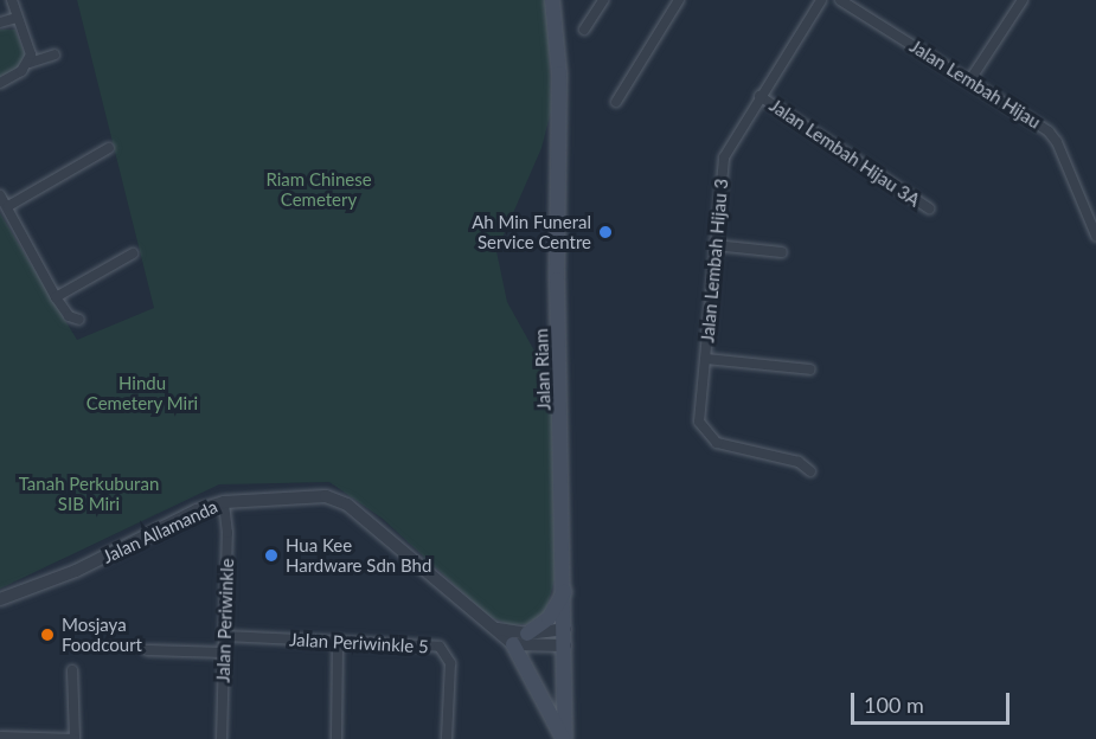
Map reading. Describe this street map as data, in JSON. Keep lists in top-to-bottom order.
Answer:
{
  "streets": {
    "main road": ["Jalan Riam"],
    "street": [
      "Jalan Lembah Hijau",
      "Jalan Lembah Hijau 3A",
      "Jalan Lembah Hijau 3",
      "Jalan Allamanda",
      "Jalan Periwinkle",
      "Jalan Periwinkle 5"
    ]
  },
  "crossings": [
    ["Jalan Lembah Hijau 3A", "Jalan Lembah Hijau 3"],
    ["Jalan Allamanda", "Jalan Periwinkle"],
    ["Jalan Periwinkle", "Jalan Periwinkle 5"]
  ],
  "parks": ["Riam Chinese Cemetery", "Hindu Cemetery Miri", "Tanah Perkuburan SIB Miri"],
  "places": ["Ah Min Funeral Service Centre", "Hua Kee Hardware Sdn Bhd", "Mosjaya Foodcourt"],
  "scale_bar": "100 m"
}
